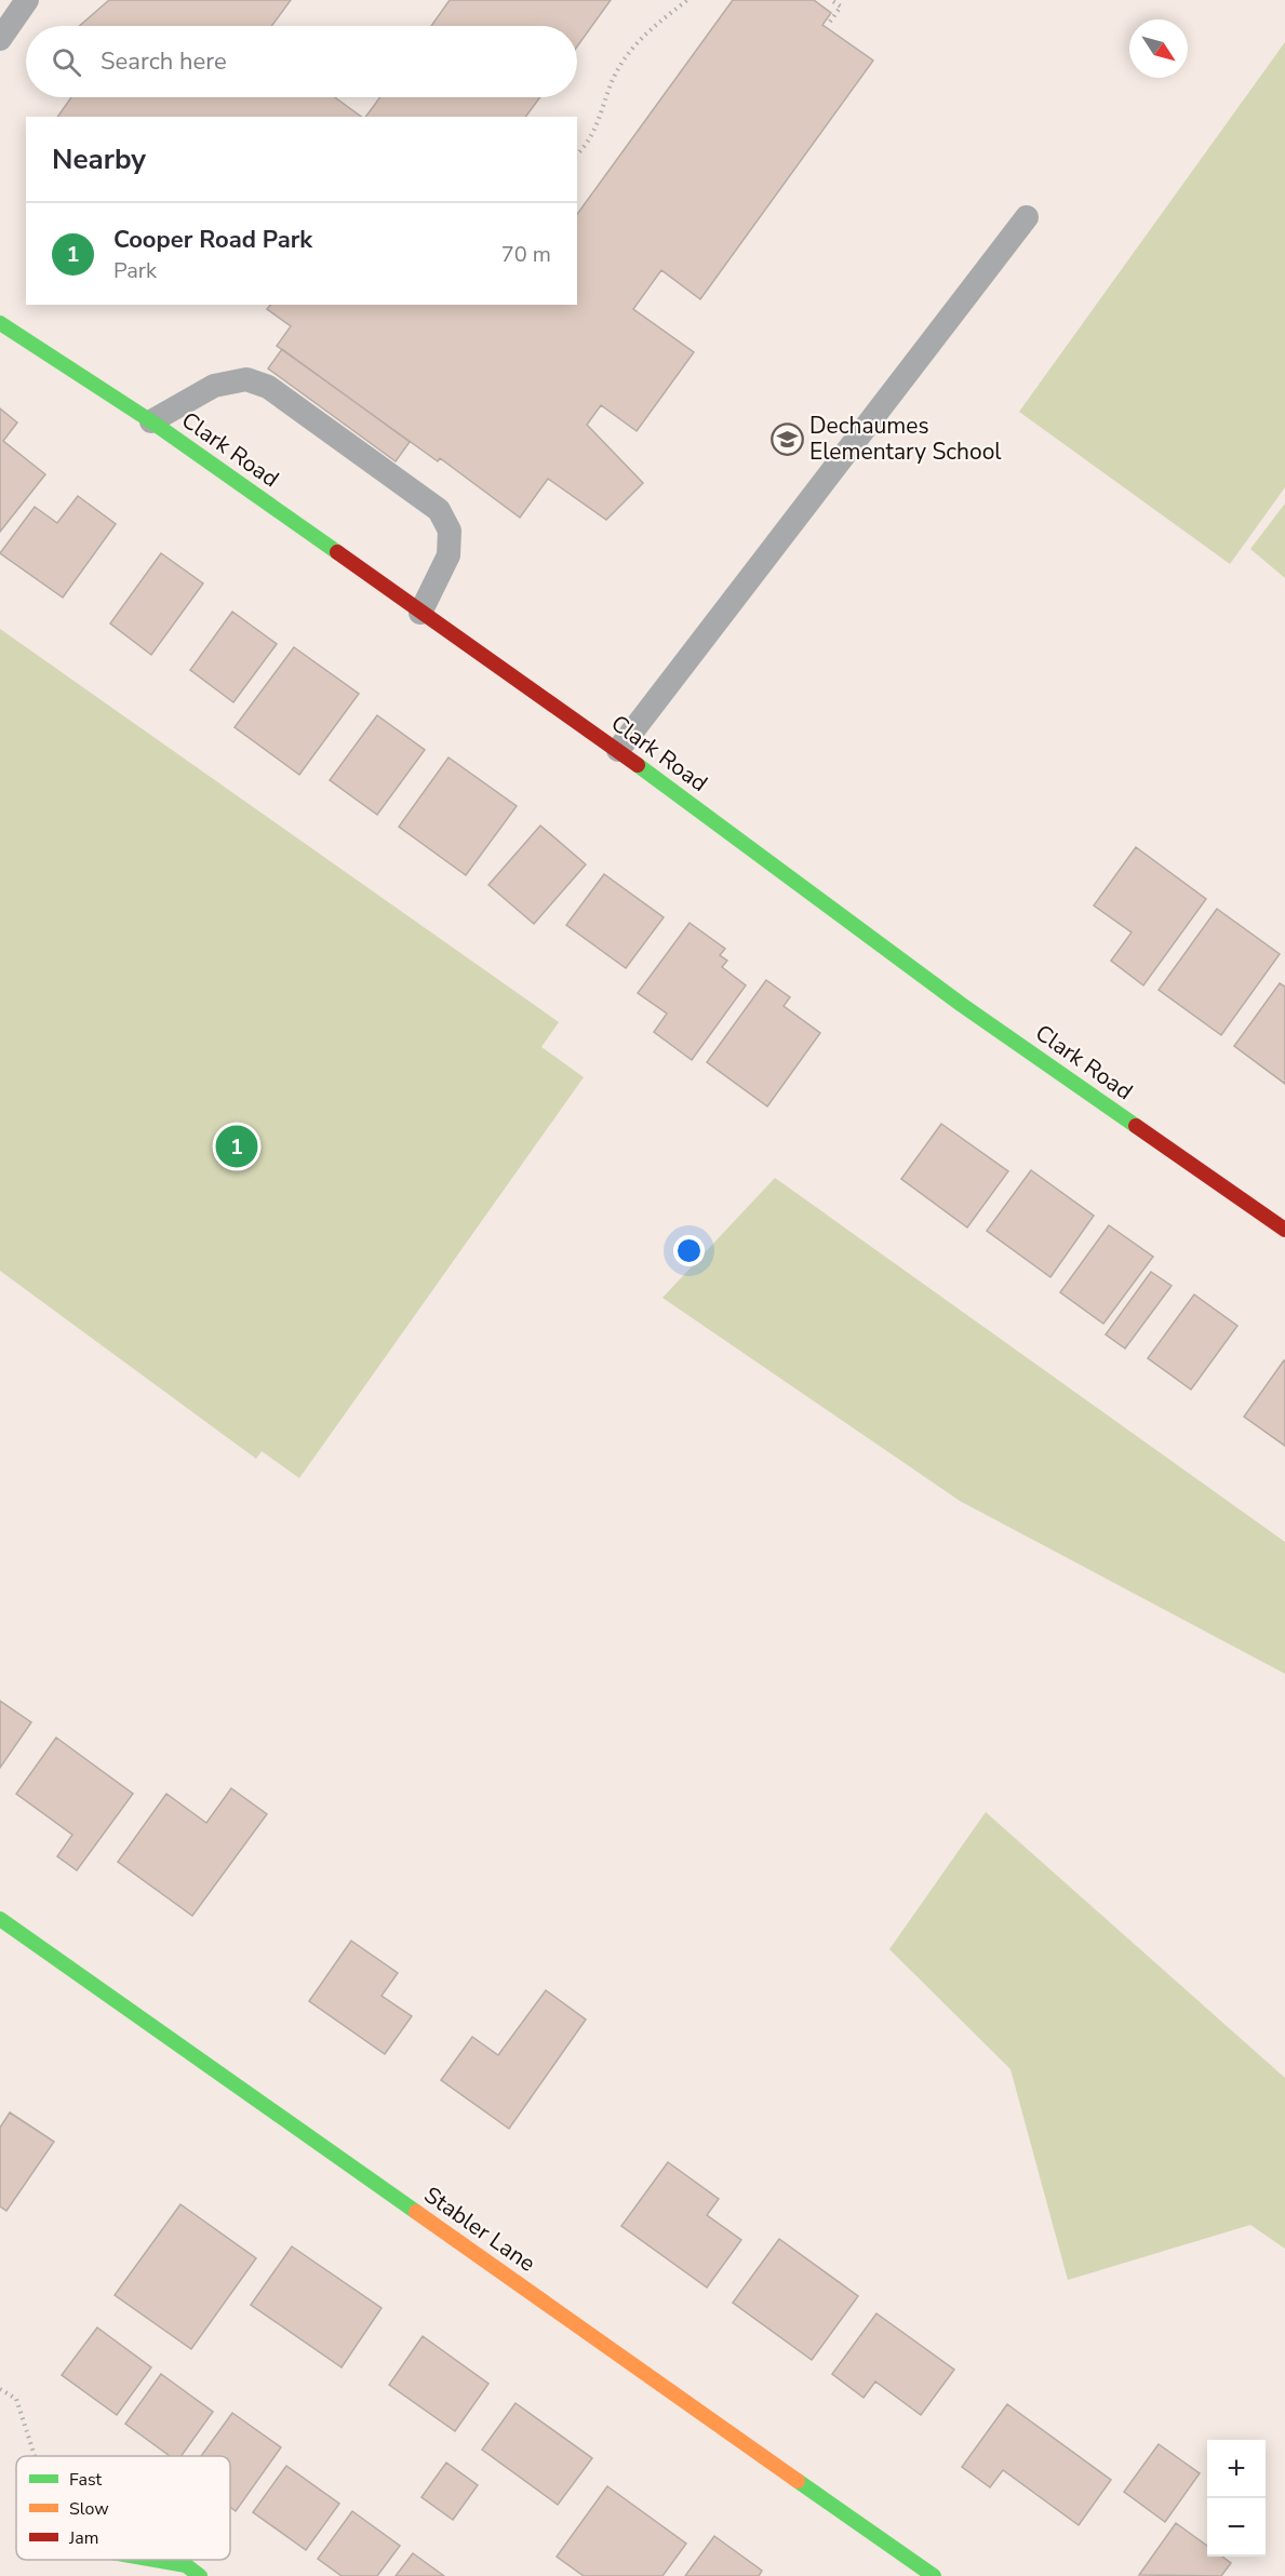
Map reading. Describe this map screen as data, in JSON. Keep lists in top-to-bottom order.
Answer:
{
  "streets": {
    "street": ["Clark Road", "Stabler Lane"]
  },
  "places": {
    "school or university": ["Dechaumes Elementary School"]
  },
  "legend": ["Fast", "Slow", "Jam"],
  "north": "bottom right",
  "page": {
    "search": "Search here",
    "heading": "Nearby",
    "list": [
      {
        "mark": "1",
        "name": "Cooper Road Park",
        "note": "Park",
        "value": "70 m"
      }
    ],
    "pins": "1",
    "map_buttons": ["+", "−"]
  }
}
